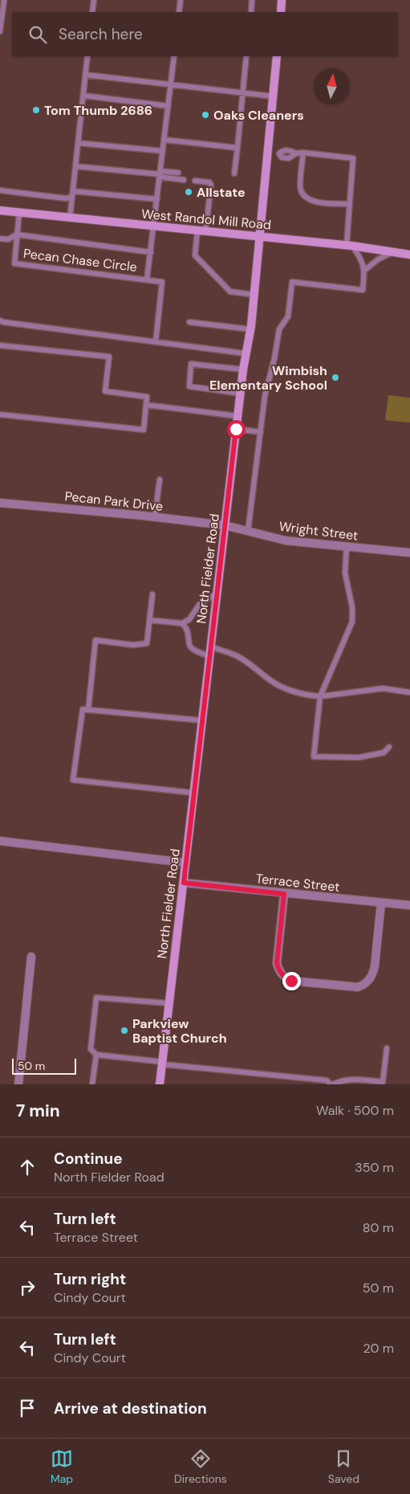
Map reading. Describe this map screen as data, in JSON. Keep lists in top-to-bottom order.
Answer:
{
  "streets": {
    "main road": ["West Randol Mill Road", "North Fielder Road"],
    "street": ["Pecan Park Drive", "Wright Street", "Terrace Street"],
    "lane": ["Pecan Chase Circle"]
  },
  "crossings": [
    ["West Randol Mill Road", "Pecan Chase Circle"],
    ["West Randol Mill Road", "North Fielder Road"],
    ["Pecan Park Drive", "Wright Street"],
    ["Pecan Park Drive", "North Fielder Road"],
    ["Wright Street", "North Fielder Road"],
    ["North Fielder Road", "Terrace Street"]
  ],
  "places": [
    "Tom Thumb 2686",
    "Oaks Cleaners",
    "Allstate",
    "Wimbish Elementary School",
    "Parkview Baptist Church"
  ],
  "scale_bar": "50 m",
  "north": "top",
  "page": {
    "search": "Search here",
    "scale": "50 m",
    "heading": ["7 min", "Walk · 500 m"],
    "list": [
      ["Continue", "North Fielder Road", "350 m"],
      ["Turn left", "Terrace Street", "80 m"],
      ["Turn right", "Cindy Court", "50 m"],
      ["Turn left", "Cindy Court", "20 m"],
      "Arrive at destination"
    ],
    "nav": ["Map", "Directions", "Saved"]
  }
}
